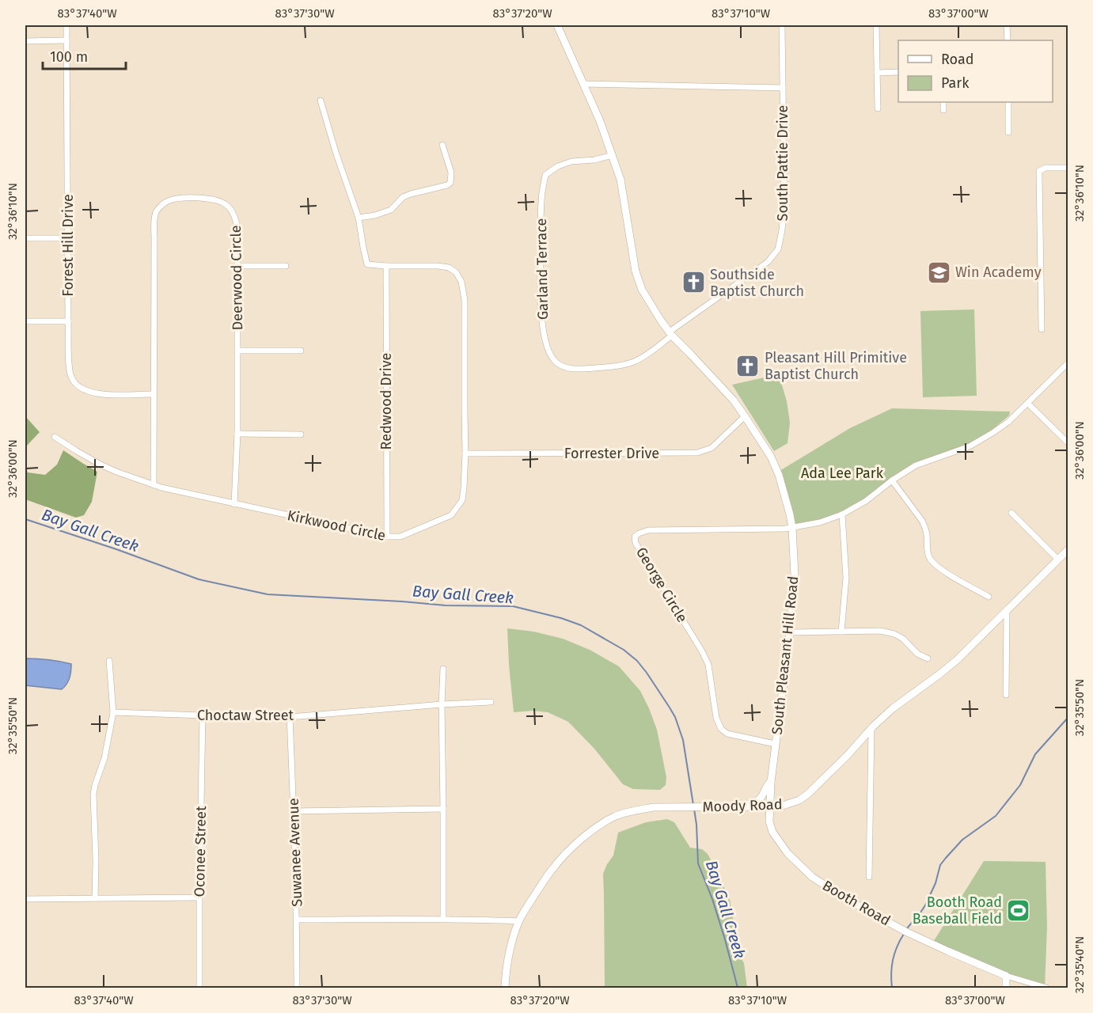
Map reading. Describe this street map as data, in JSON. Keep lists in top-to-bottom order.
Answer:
{
  "streets": {
    "street": [
      "South Pattie Drive",
      "Forest Hill Drive",
      "Garland Terrace",
      "Deerwood Circle",
      "Redwood Drive",
      "Forrester Drive",
      "Kirkwood Circle",
      "George Circle",
      "South Pleasant Hill Road",
      "Choctaw Street",
      "Moody Road",
      "Oconee Street",
      "Suwanee Avenue",
      "Booth Road"
    ]
  },
  "crossings": [
    ["South Pattie Drive", "Garland Terrace"],
    ["South Pattie Drive", "South Pleasant Hill Road"],
    ["Forest Hill Drive", "Deerwood Circle"],
    ["Garland Terrace", "South Pleasant Hill Road"],
    ["Deerwood Circle", "Kirkwood Circle"],
    ["Redwood Drive", "Kirkwood Circle"],
    ["Forrester Drive", "Kirkwood Circle"],
    ["Forrester Drive", "South Pleasant Hill Road"],
    ["George Circle", "South Pleasant Hill Road"],
    ["South Pleasant Hill Road", "Moody Road"],
    ["South Pleasant Hill Road", "Booth Road"],
    ["Choctaw Street", "Oconee Street"],
    ["Choctaw Street", "Suwanee Avenue"],
    ["Moody Road", "Booth Road"]
  ],
  "water": ["Bay Gall Creek"],
  "parks": ["Ada Lee Park"],
  "places": {
    "school or university": ["Win Academy"],
    "church": ["Southside Baptist Church", "Pleasant Hill Primitive Baptist Church"],
    "sports": ["Booth Road Baseball Field"]
  },
  "legend": ["Road", "Park"],
  "scale_bar": "100 m",
  "coordinates": [
    "83°37'40\"W",
    "83°37'30\"W",
    "83°37'20\"W",
    "83°37'10\"W",
    "83°37'00\"W",
    "32°36'10\"N",
    "32°36'00\"N",
    "32°35'50\"N",
    "32°35'40\"N"
  ]
}
